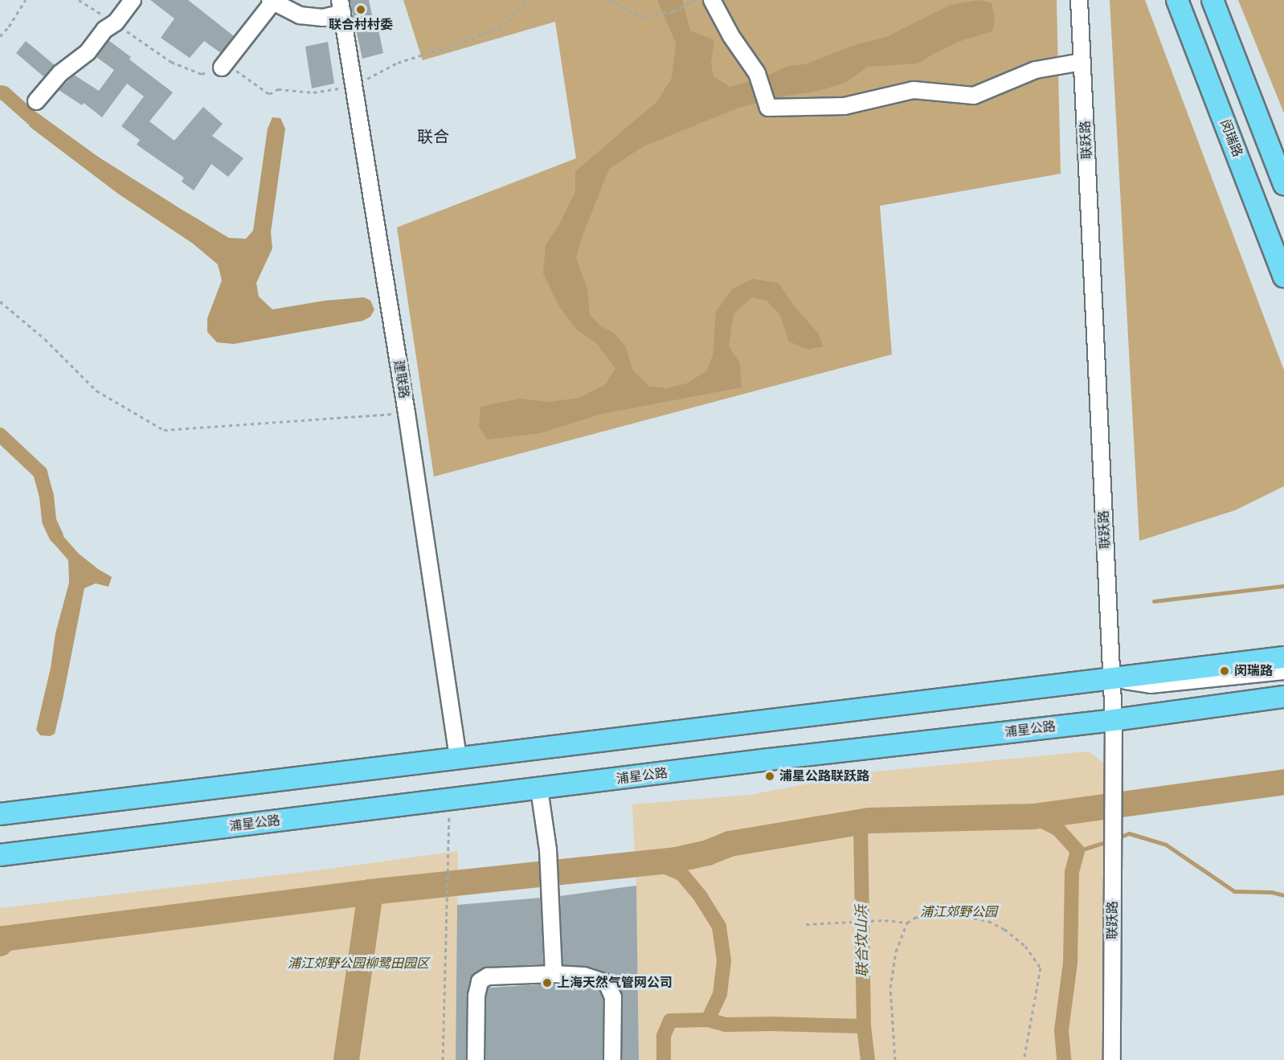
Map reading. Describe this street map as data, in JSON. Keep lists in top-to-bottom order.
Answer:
{
  "streets": {
    "main road": ["闵瑞路", "浦星公路"],
    "street": ["联跃路", "建联路"]
  },
  "crossings": [
    ["联跃路", "浦星公路"]
  ],
  "districts": ["联合"],
  "water": ["联合坟山浜"],
  "parks": ["浦江郊野公园", "浦江郊野公园柳鹭田园区"],
  "places": [
    "联合村村委",
    "闵瑞路",
    "浦星公路联跃路",
    "上海天然气管网公司"
  ]
}
